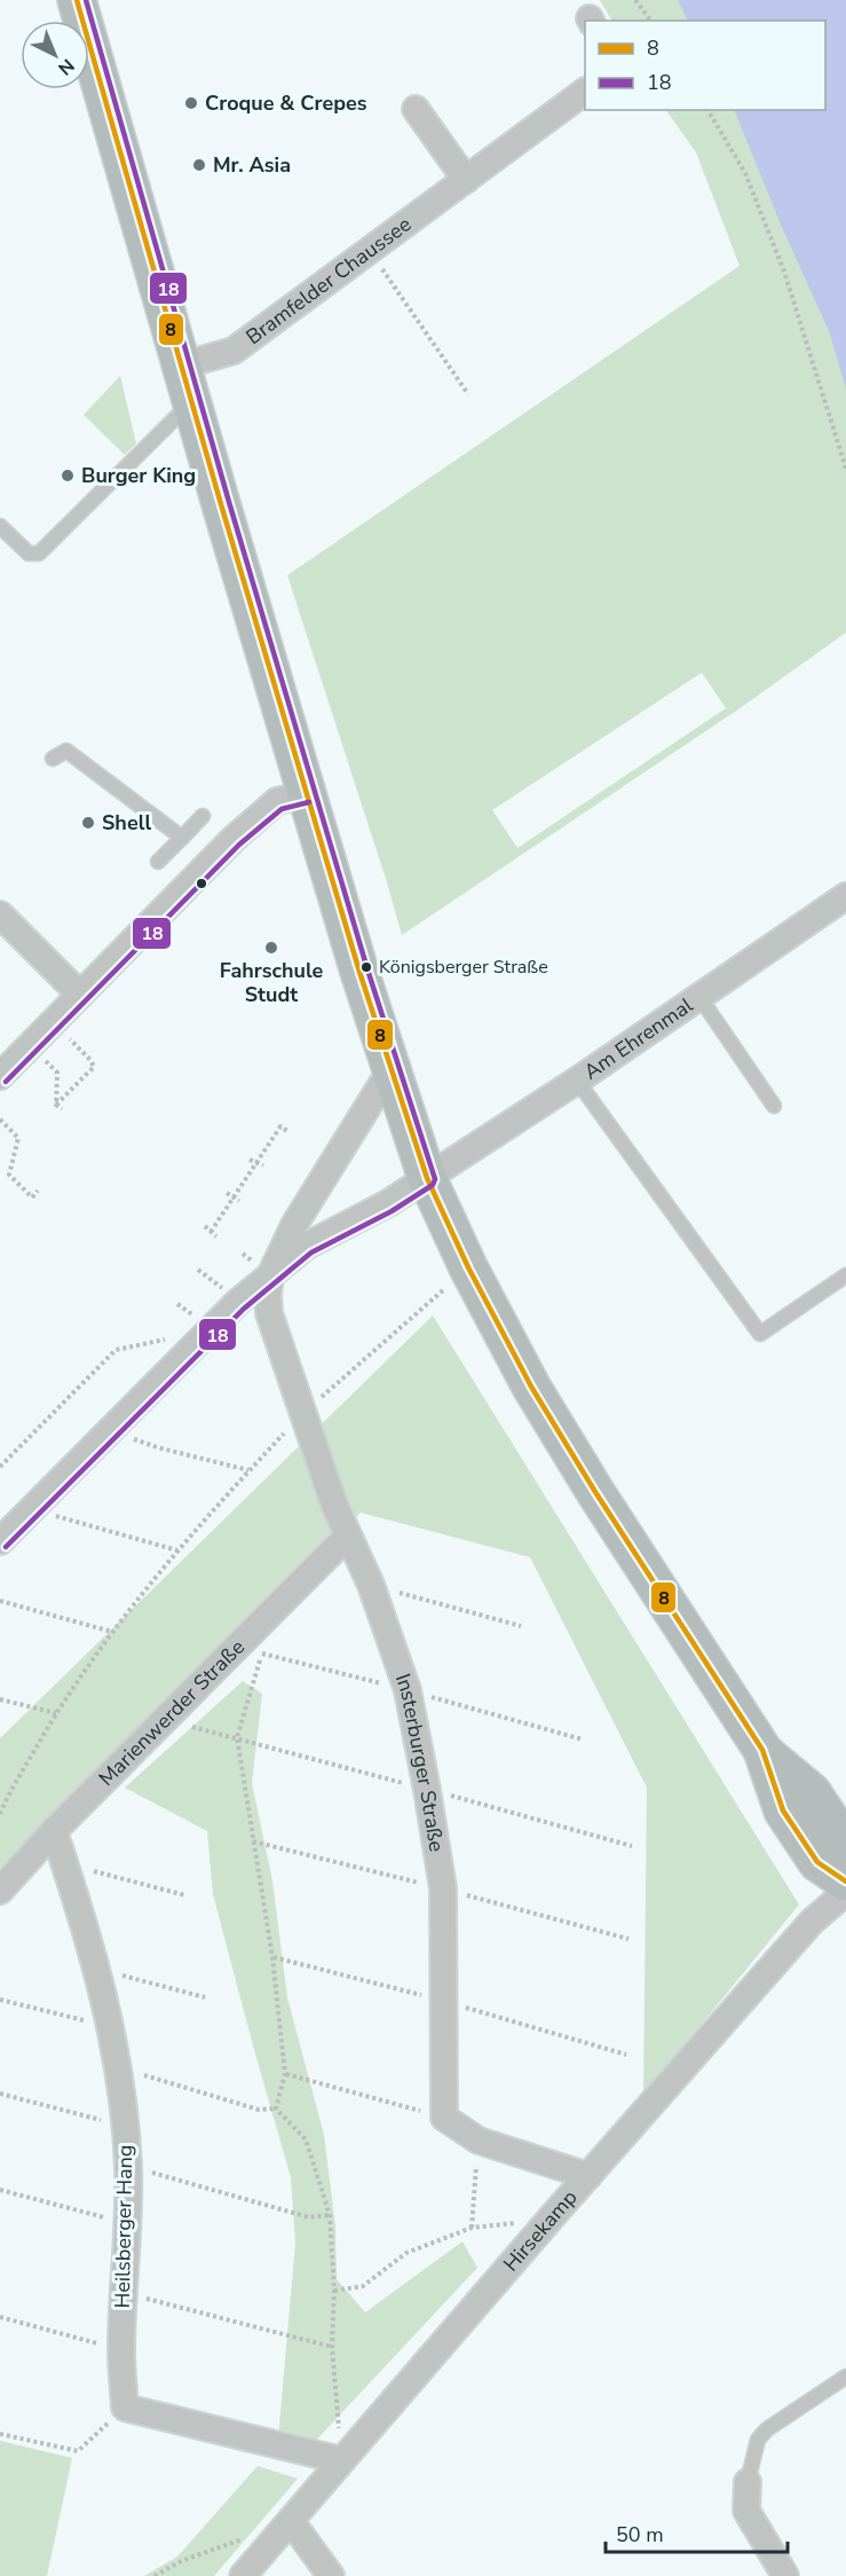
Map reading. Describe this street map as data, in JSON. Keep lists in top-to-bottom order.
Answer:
{
  "streets": {
    "street": [
      "Bramfelder Chaussee",
      "Am Ehrenmal",
      "Marienwerder Straße",
      "Insterburger Straße",
      "Heilsberger Hang",
      "Hirsekamp"
    ]
  },
  "crossings": [
    ["Marienwerder Straße", "Insterburger Straße"],
    ["Marienwerder Straße", "Heilsberger Hang"]
  ],
  "places": [
    "Croque & Crepes",
    "Mr. Asia",
    "Burger King",
    "Shell",
    "Fahrschule Studt",
    "Königsberger Straße"
  ],
  "lines": ["transit line 8", "transit line 18"],
  "legend": ["8", "18"],
  "scale_bar": "50 m",
  "north": "bottom right"
}
